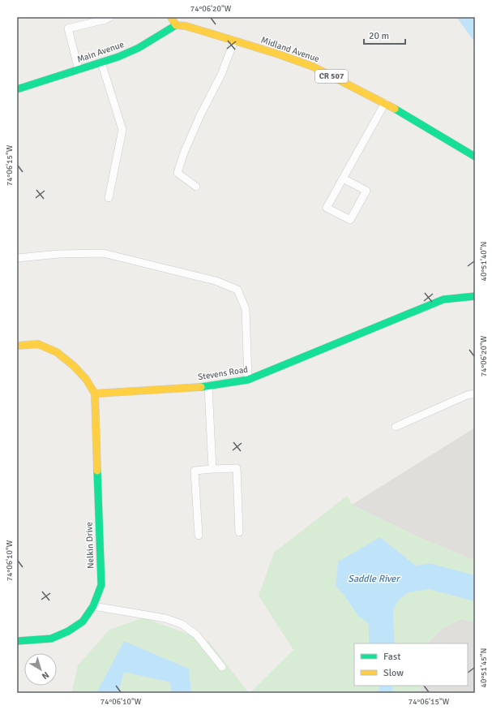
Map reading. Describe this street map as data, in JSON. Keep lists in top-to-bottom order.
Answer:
{
  "streets": {
    "street": [
      "Midland Avenue",
      "Main Avenue",
      "CR 507",
      "Stevens Road",
      "Nelkin Drive"
    ]
  },
  "crossings": [
    ["Midland Avenue", "Main Avenue"],
    ["Stevens Road", "Nelkin Drive"]
  ],
  "water": ["Saddle River"],
  "legend": ["Fast", "Slow"],
  "scale_bar": "20 m",
  "north": "bottom right",
  "coordinates": [
    "74°06'20\"W",
    "74°06'15\"W",
    "40°51'40\"N",
    "74°06'10\"W",
    "40°51'45\"N"
  ]
}
